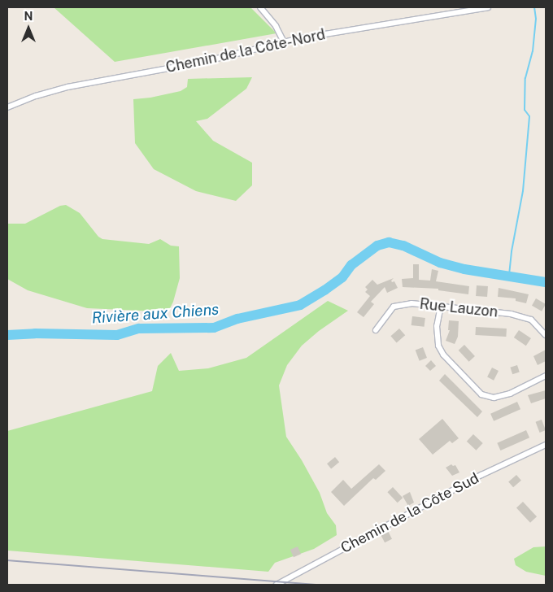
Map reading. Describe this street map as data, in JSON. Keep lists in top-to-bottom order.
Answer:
{
  "streets": {
    "street": ["Chemin de la Côte-Nord", "Rue Lauzon", "Chemin de la Côte Sud"]
  },
  "water": ["Rivière aux Chiens"],
  "north": "top"
}
